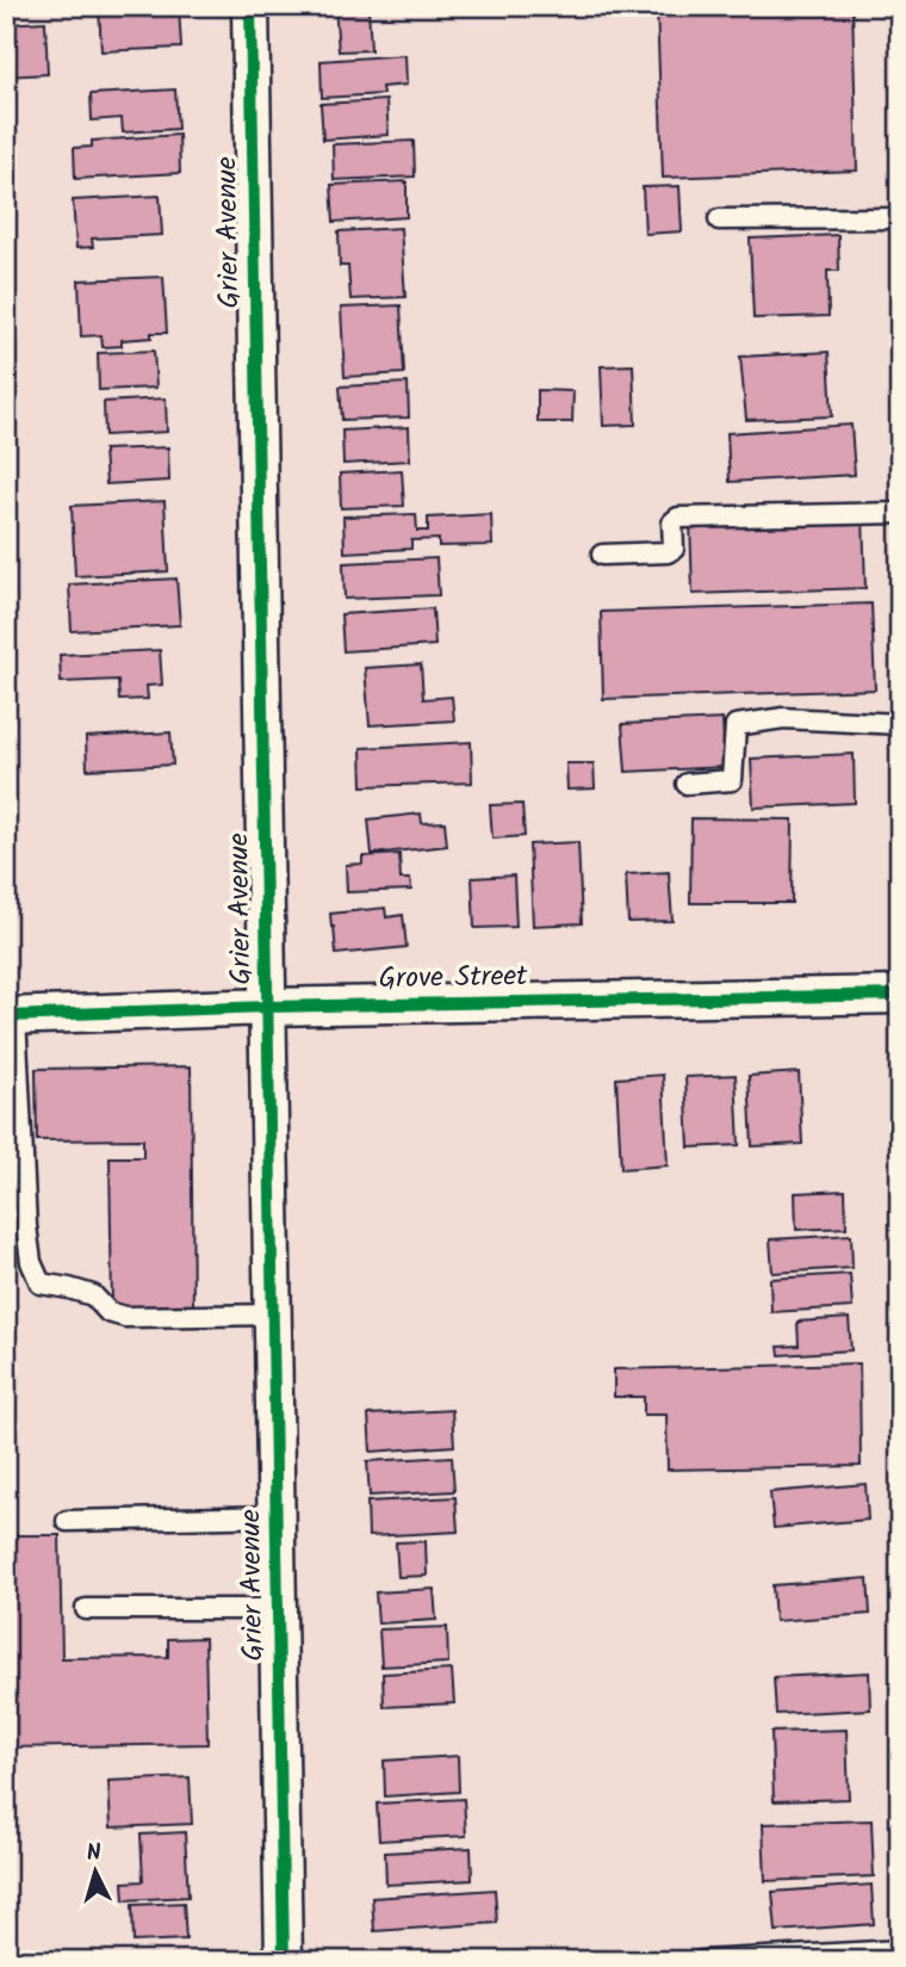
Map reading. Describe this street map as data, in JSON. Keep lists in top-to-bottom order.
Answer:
{
  "streets": {
    "street": ["Grier Avenue", "Grove Street"]
  },
  "crossings": [
    ["Grier Avenue", "Grove Street"]
  ],
  "north": "top"
}
